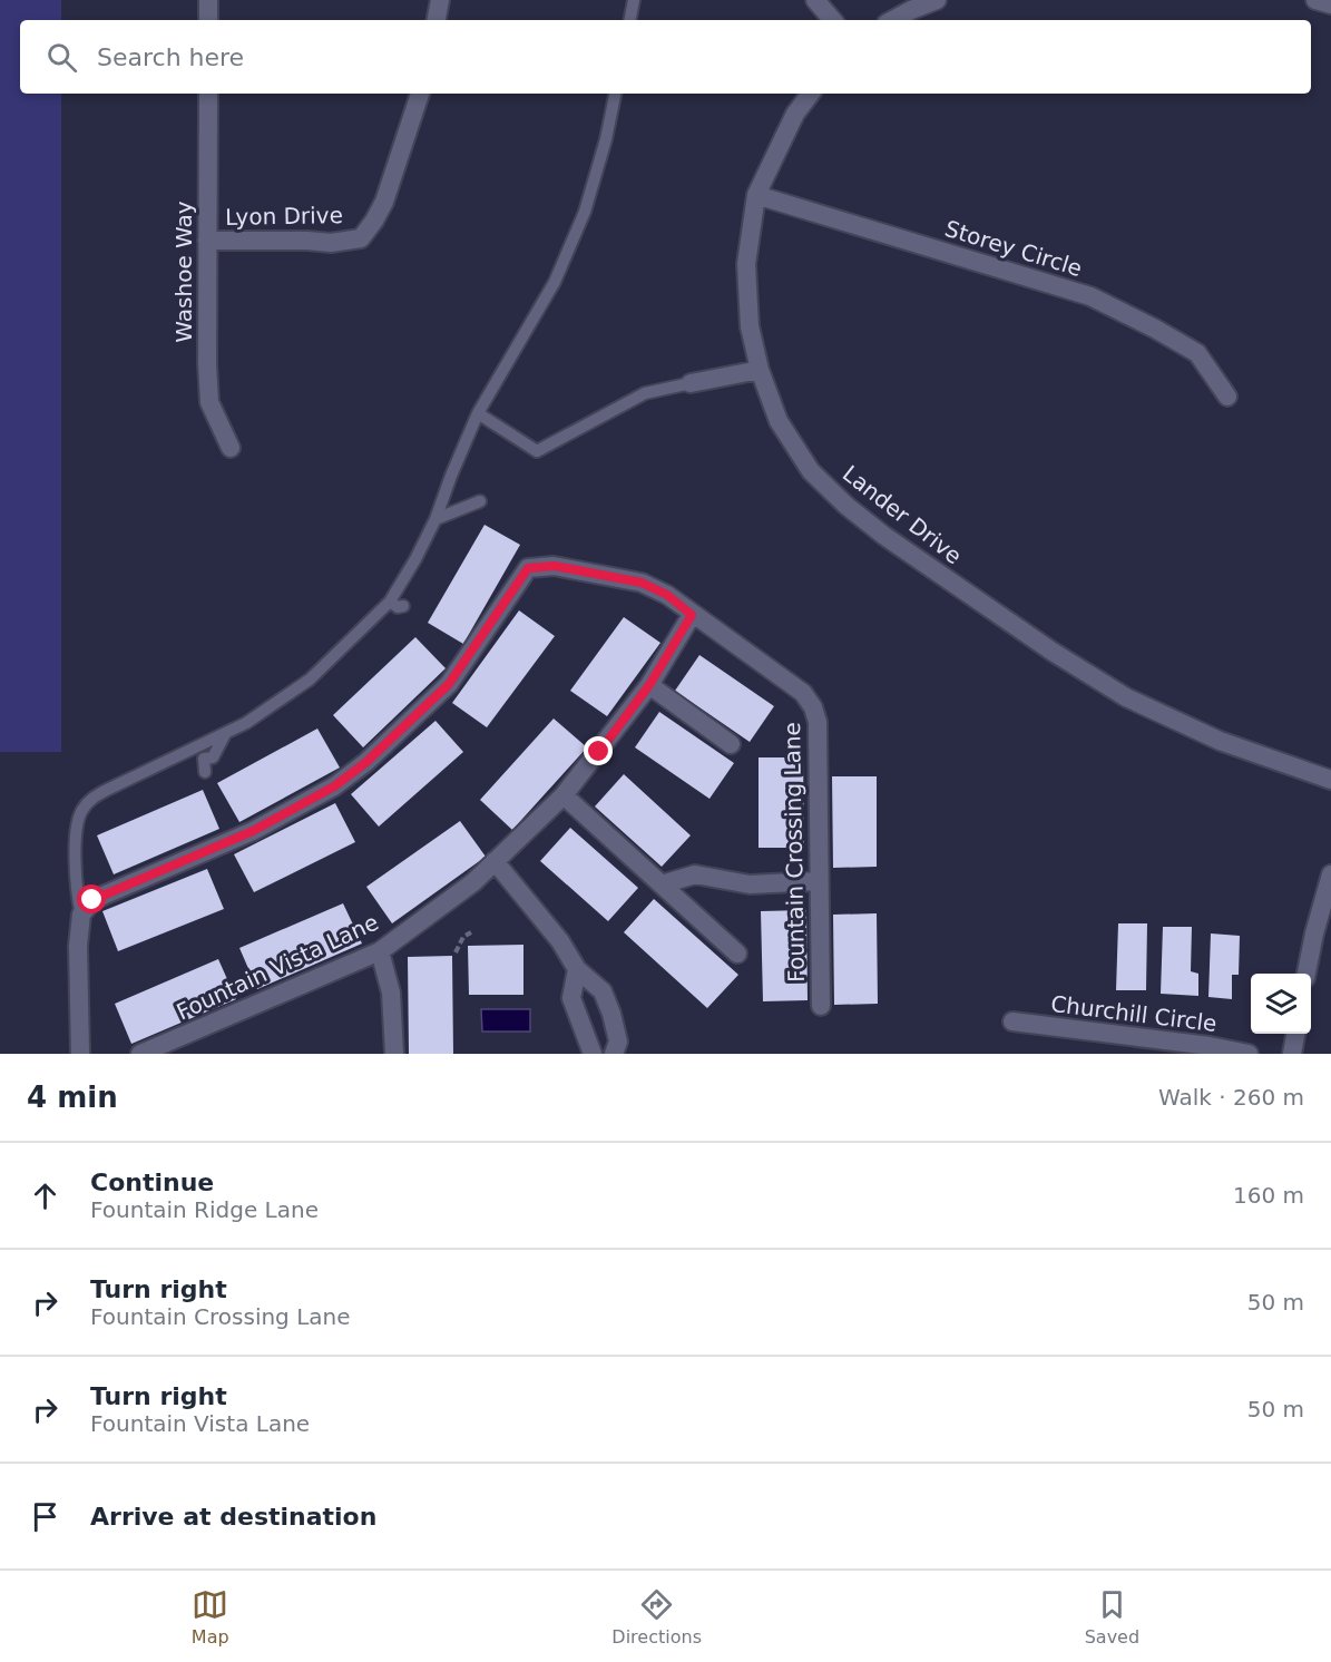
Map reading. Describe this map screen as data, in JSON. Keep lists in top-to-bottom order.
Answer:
{
  "streets": {
    "street": [
      "Lyon Drive",
      "Storey Circle",
      "Washoe Way",
      "Lander Drive",
      "Fountain Crossing Lane",
      "Fountain Vista Lane",
      "Churchill Circle"
    ]
  },
  "crossings": [
    ["Lyon Drive", "Washoe Way"],
    ["Storey Circle", "Lander Drive"],
    ["Fountain Crossing Lane", "Fountain Vista Lane"]
  ],
  "page": {
    "search": "Search here",
    "heading": ["4 min", "Walk · 260 m"],
    "list": [
      ["Continue", "Fountain Ridge Lane", "160 m"],
      ["Turn right", "Fountain Crossing Lane", "50 m"],
      ["Turn right", "Fountain Vista Lane", "50 m"],
      "Arrive at destination"
    ],
    "nav": ["Map", "Directions", "Saved"]
  }
}
